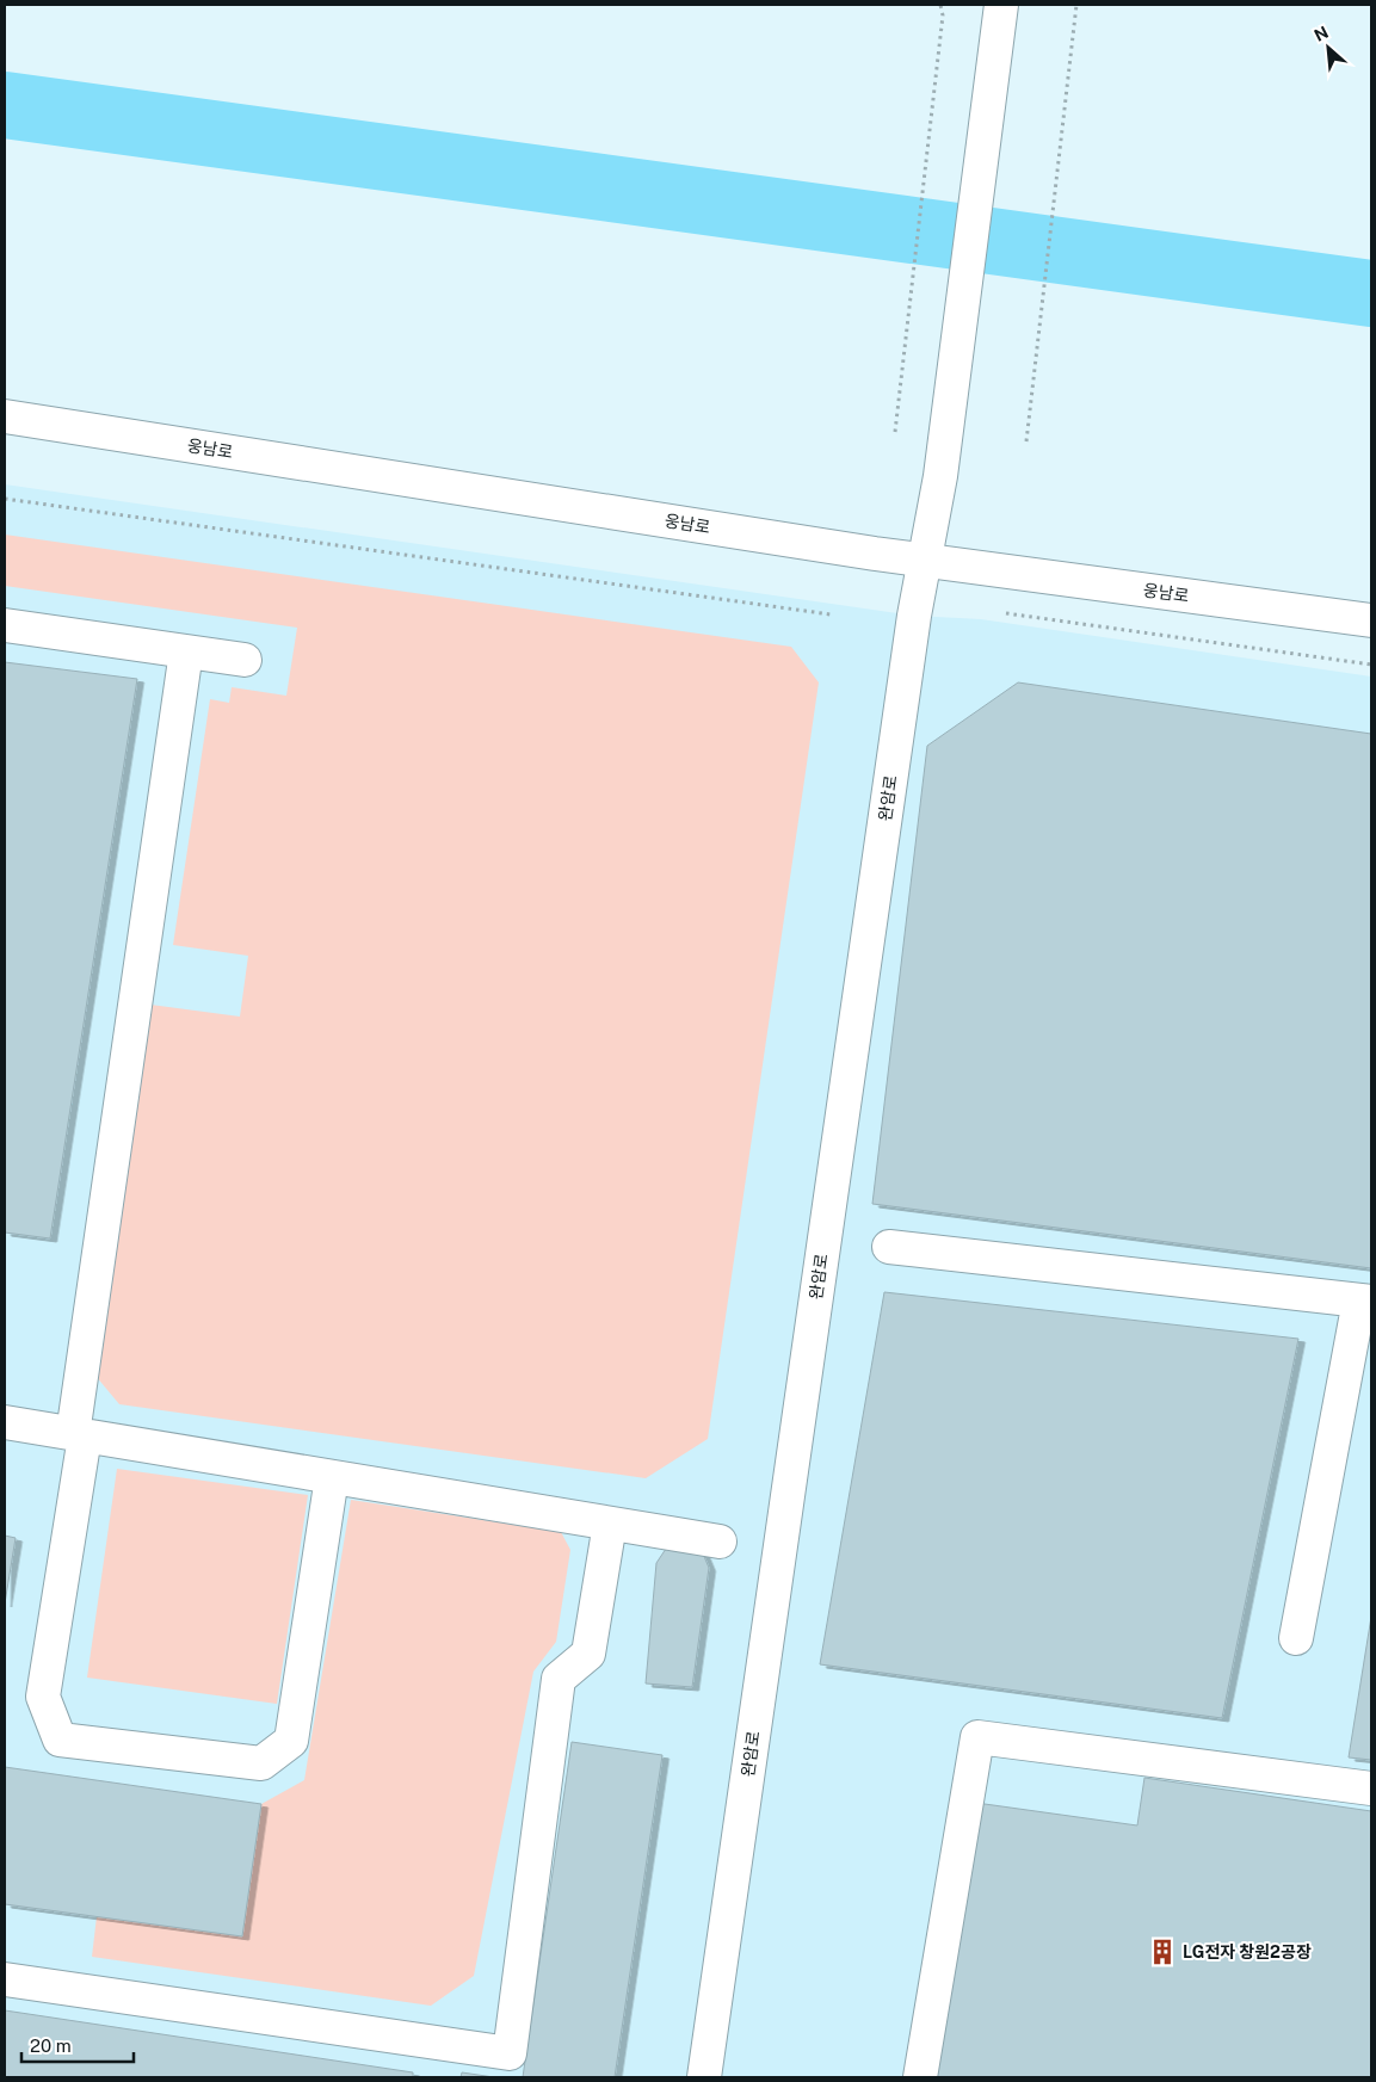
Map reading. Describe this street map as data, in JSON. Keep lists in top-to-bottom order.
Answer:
{
  "streets": {
    "main road": ["웅남로", "완암로"]
  },
  "crossings": [
    ["웅남로", "완암로"]
  ],
  "places": {
    "building": ["LG전자 창원2공장"]
  },
  "scale_bar": "20 m",
  "north": "top left"
}
